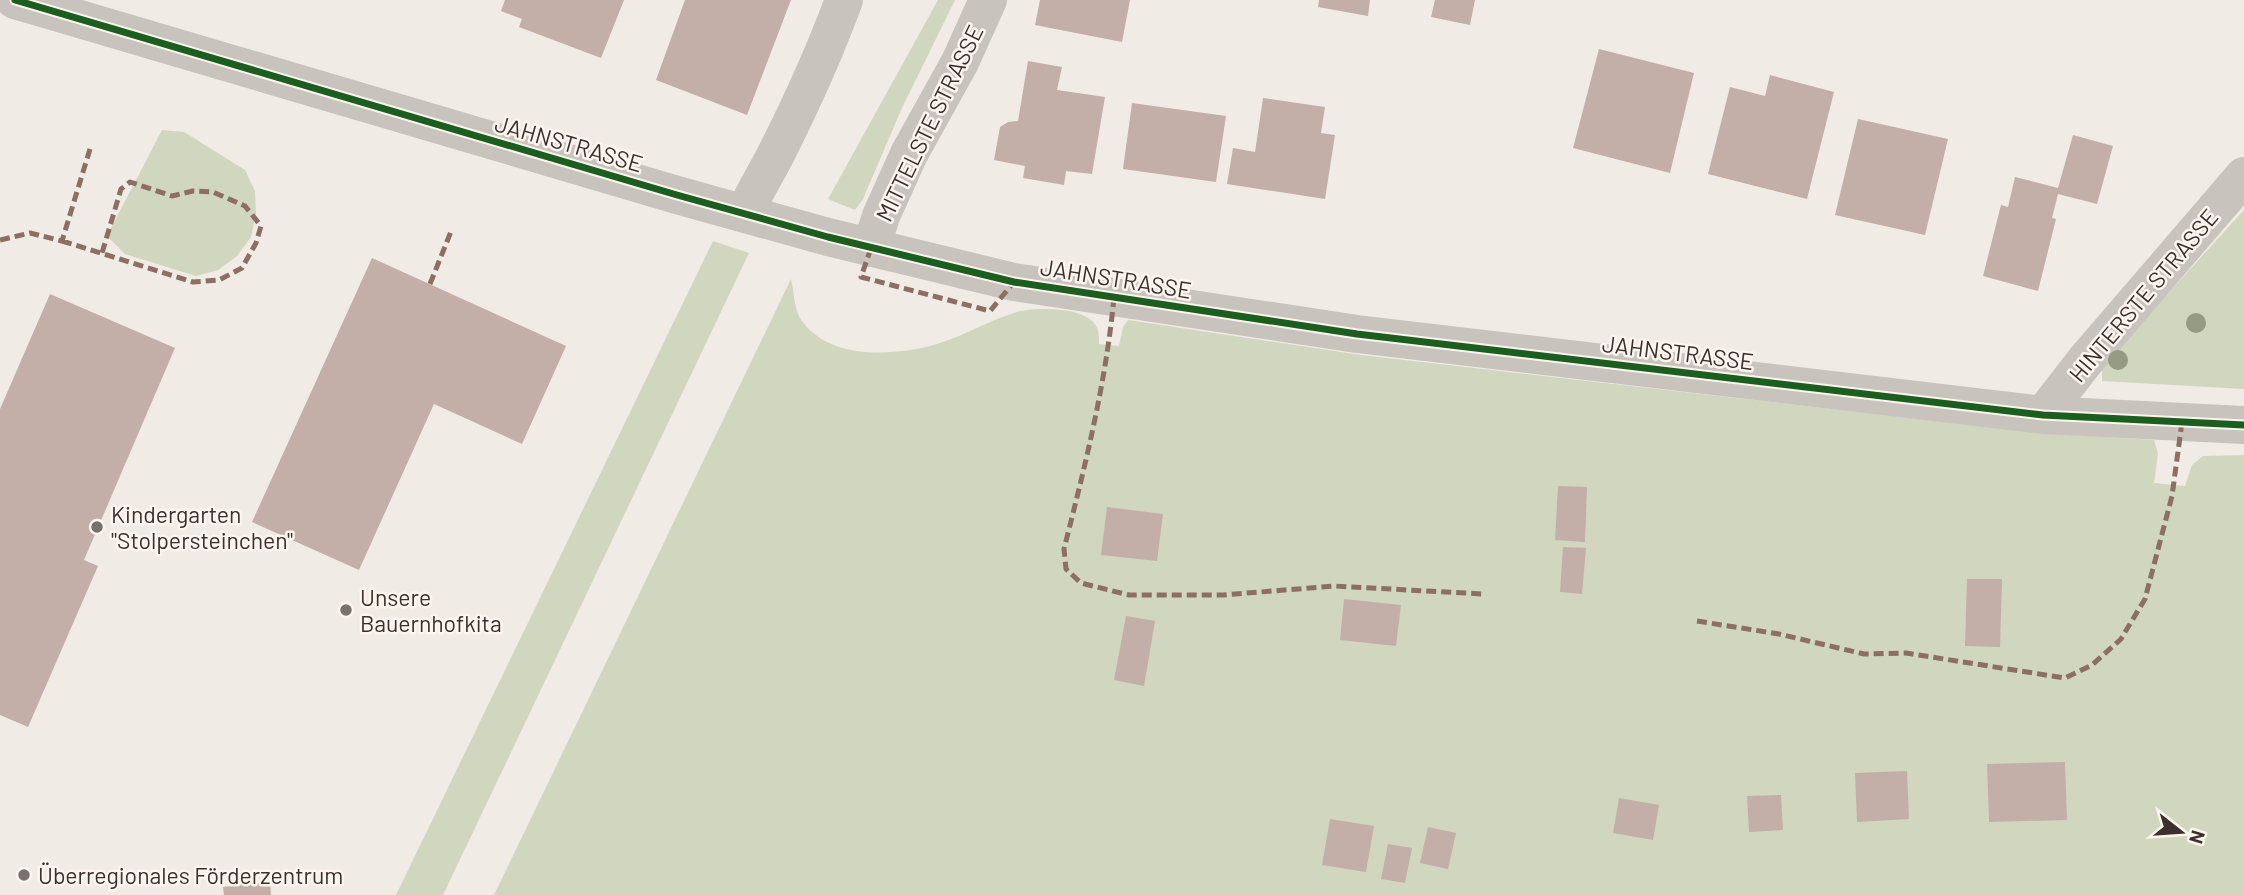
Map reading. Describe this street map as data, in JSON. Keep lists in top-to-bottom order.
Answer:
{
  "streets": {
    "street": ["MITTELSTE STRASSE", "JAHNSTRASSE", "HINTERSTE STRASSE"]
  },
  "crossings": [
    ["MITTELSTE STRASSE", "JAHNSTRASSE"],
    ["JAHNSTRASSE", "HINTERSTE STRASSE"]
  ],
  "places": ["Kindergarten \"Stolpersteinchen\"", "Unsere Bauernhofkita", "Überregionales Förderzentrum"],
  "north": "right"
}
